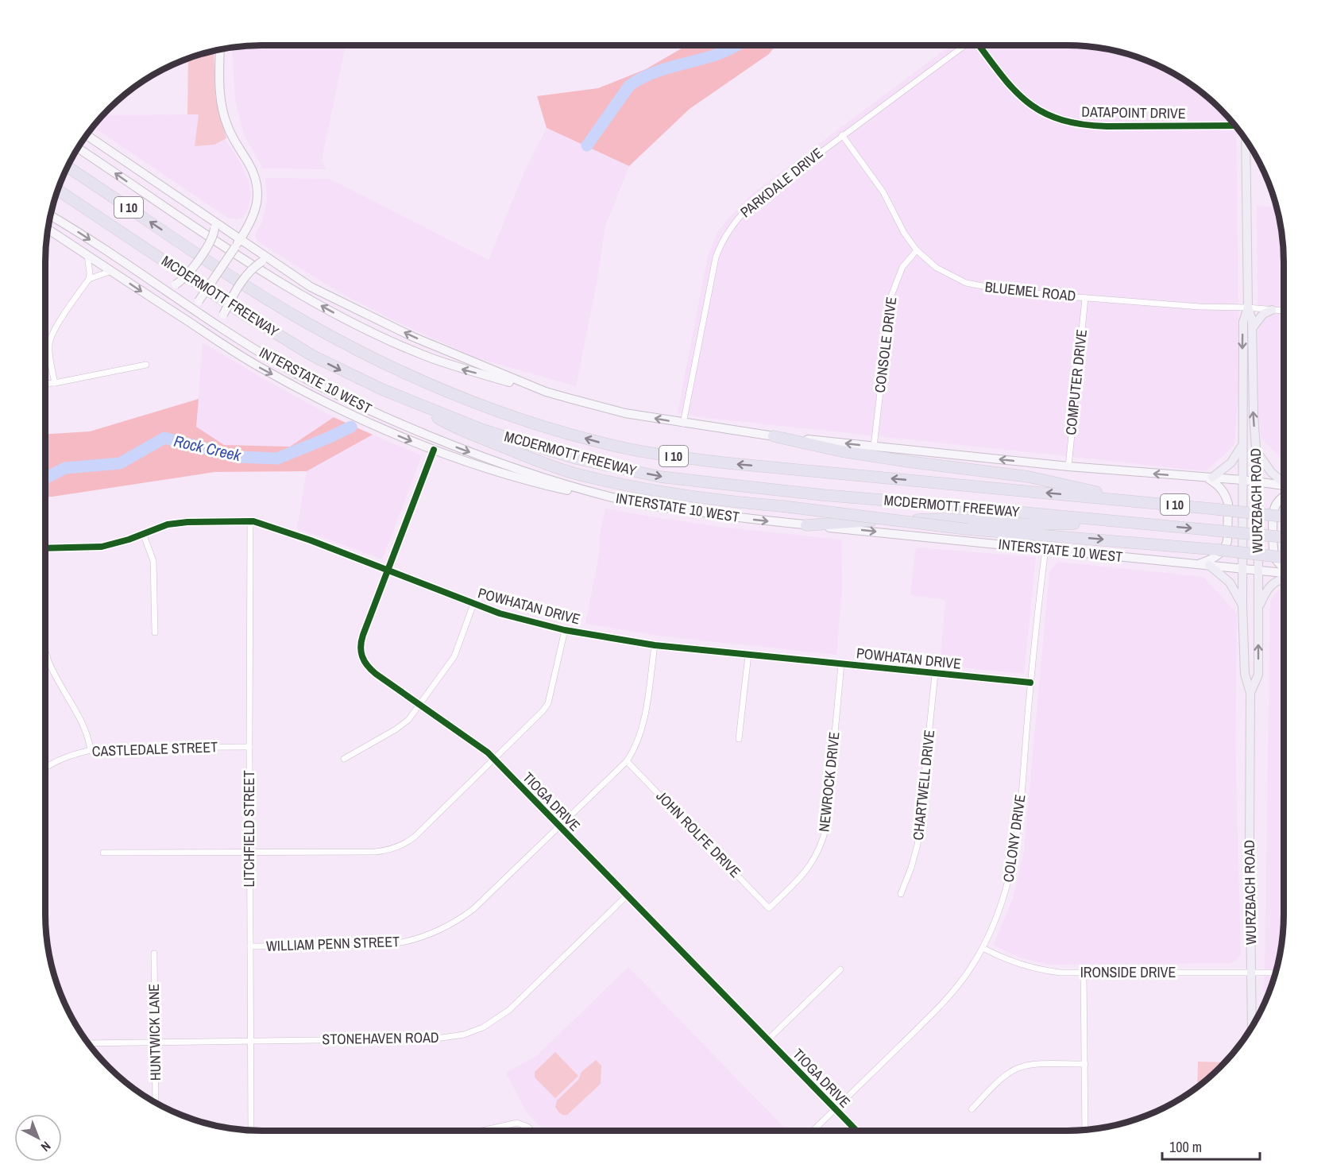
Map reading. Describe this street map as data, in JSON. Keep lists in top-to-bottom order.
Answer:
{
  "streets": {
    "highway": ["I 10", "MCDERMOTT FREEWAY"],
    "main road": ["INTERSTATE 10 WEST", "WURZBACH ROAD"],
    "street": [
      "DATAPOINT DRIVE",
      "PARKDALE DRIVE",
      "BLUEMEL ROAD",
      "CONSOLE DRIVE",
      "COMPUTER DRIVE",
      "POWHATAN DRIVE",
      "CASTLEDALE STREET",
      "NEWROCK DRIVE",
      "CHARTWELL DRIVE",
      "TIOGA DRIVE",
      "LITCHFIELD STREET",
      "JOHN ROLFE DRIVE",
      "COLONY DRIVE",
      "WILLIAM PENN STREET",
      "IRONSIDE DRIVE",
      "HUNTWICK LANE",
      "STONEHAVEN ROAD"
    ]
  },
  "crossings": [
    ["PARKDALE DRIVE", "BLUEMEL ROAD"],
    ["BLUEMEL ROAD", "CONSOLE DRIVE"],
    ["BLUEMEL ROAD", "COMPUTER DRIVE"],
    ["BLUEMEL ROAD", "WURZBACH ROAD"],
    ["INTERSTATE 10 WEST", "WURZBACH ROAD"],
    ["INTERSTATE 10 WEST", "COLONY DRIVE"],
    ["WURZBACH ROAD", "IRONSIDE DRIVE"],
    ["POWHATAN DRIVE", "NEWROCK DRIVE"],
    ["POWHATAN DRIVE", "CHARTWELL DRIVE"],
    ["POWHATAN DRIVE", "TIOGA DRIVE"],
    ["POWHATAN DRIVE", "LITCHFIELD STREET"],
    ["POWHATAN DRIVE", "COLONY DRIVE"],
    ["POWHATAN DRIVE", "WILLIAM PENN STREET"],
    ["CASTLEDALE STREET", "LITCHFIELD STREET"],
    ["NEWROCK DRIVE", "JOHN ROLFE DRIVE"],
    ["TIOGA DRIVE", "COLONY DRIVE"],
    ["TIOGA DRIVE", "WILLIAM PENN STREET"],
    ["TIOGA DRIVE", "STONEHAVEN ROAD"],
    ["LITCHFIELD STREET", "WILLIAM PENN STREET"],
    ["LITCHFIELD STREET", "STONEHAVEN ROAD"],
    ["JOHN ROLFE DRIVE", "WILLIAM PENN STREET"],
    ["COLONY DRIVE", "IRONSIDE DRIVE"],
    ["HUNTWICK LANE", "STONEHAVEN ROAD"]
  ],
  "water": ["Rock Creek"],
  "scale_bar": "100 m",
  "north": "bottom right"
}
